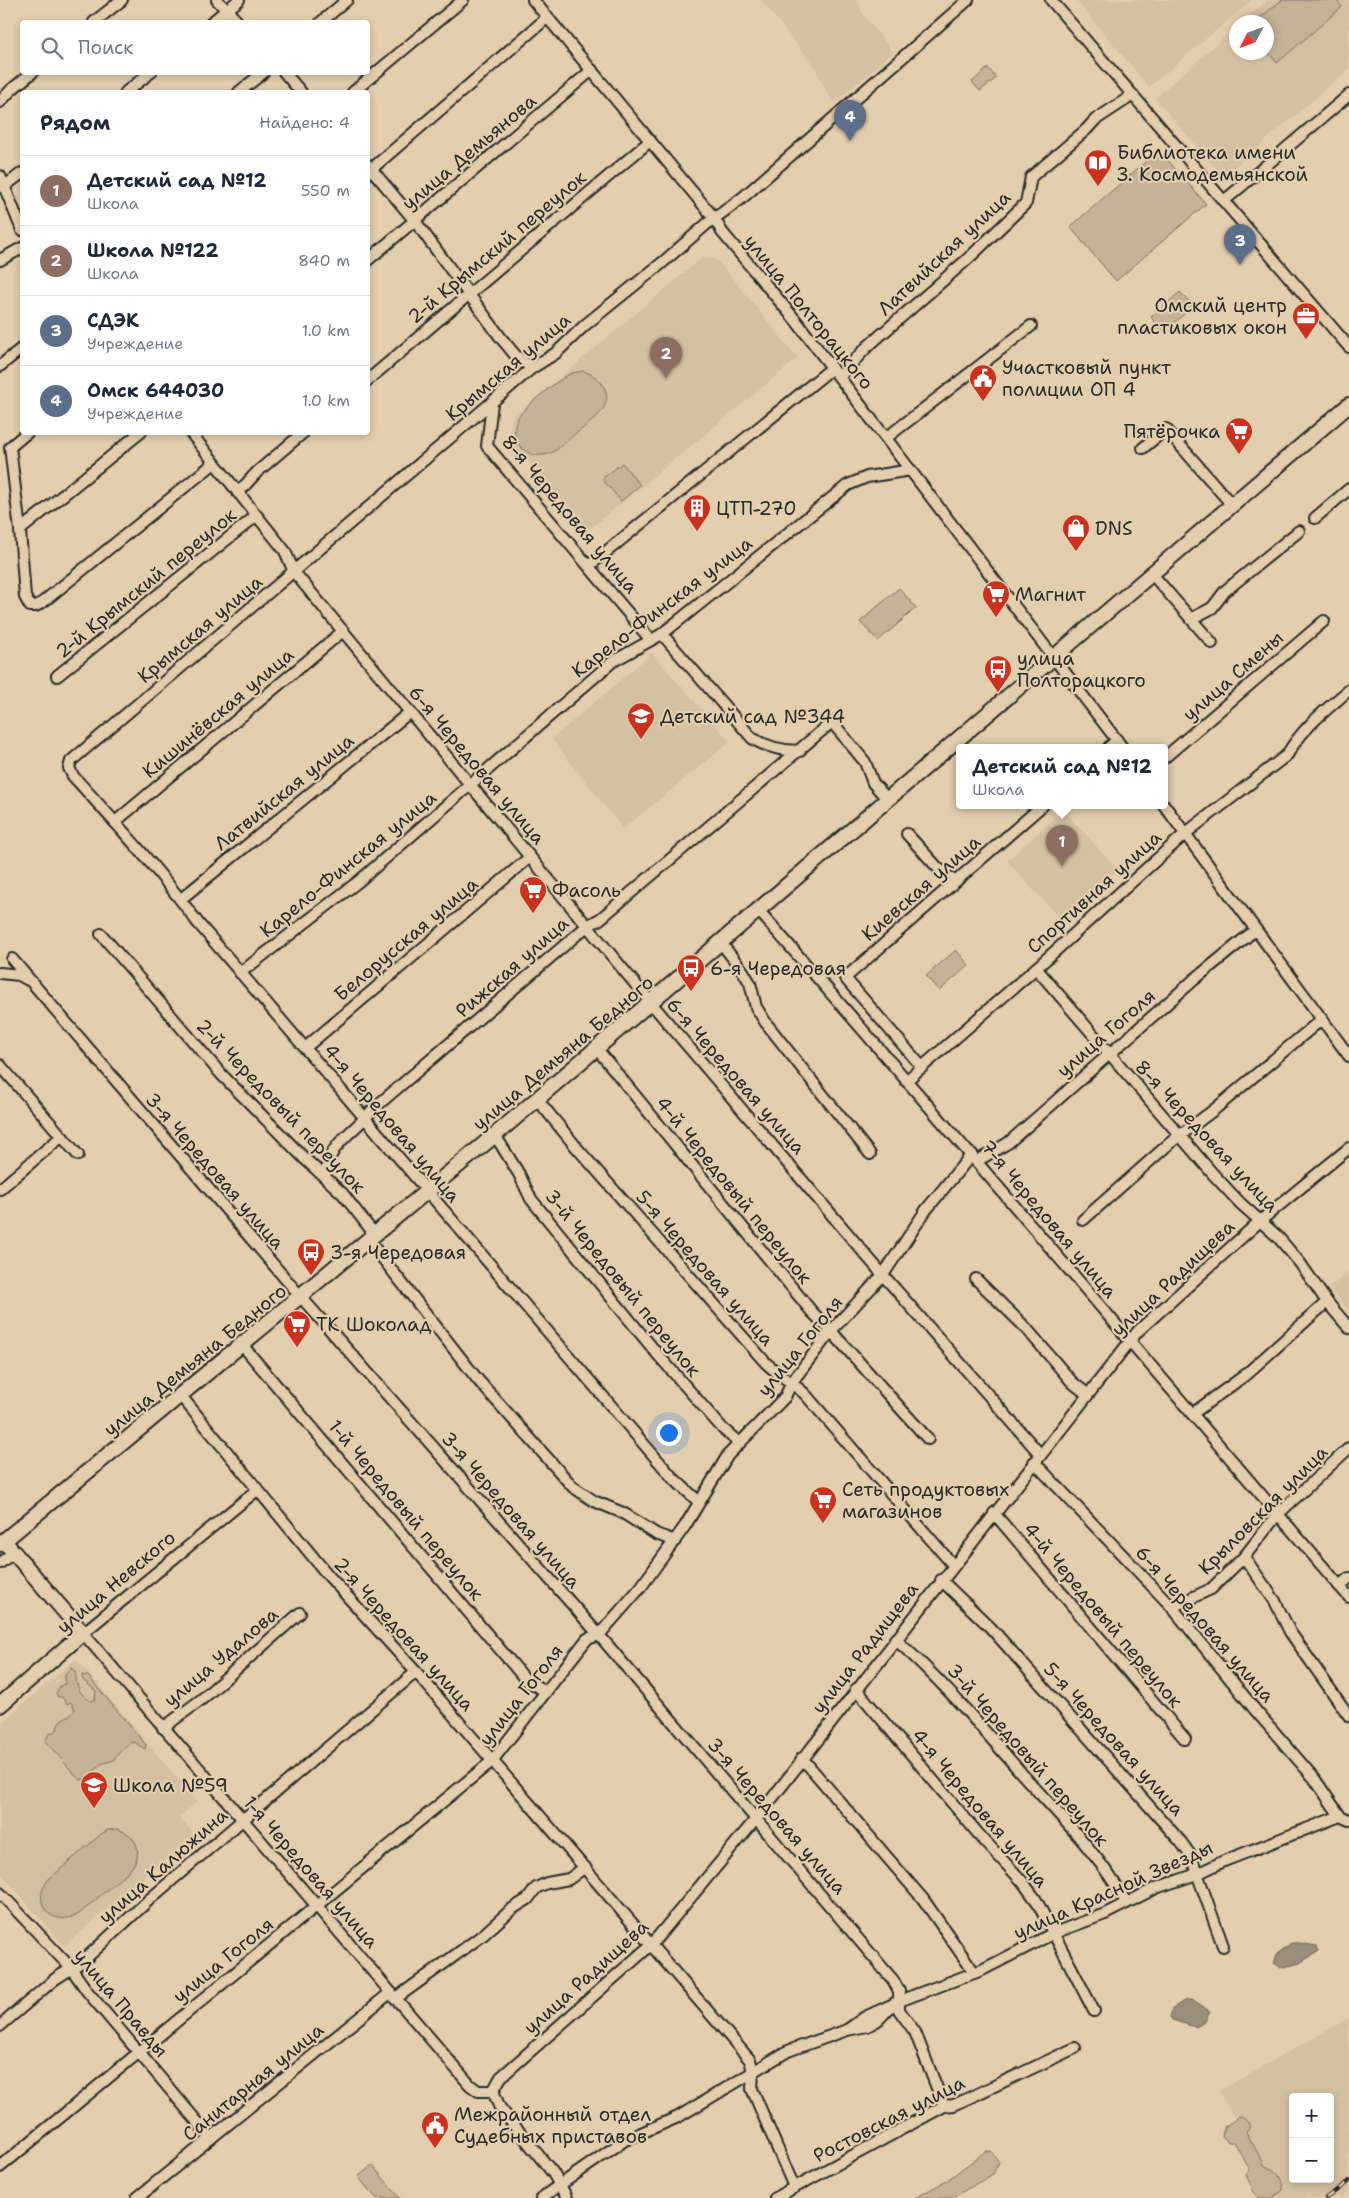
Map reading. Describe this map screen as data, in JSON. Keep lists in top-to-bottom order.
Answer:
{
  "streets": {
    "main road": ["улица Демьяна Бедного", "улица Невского", "1-я Чередовая улица"],
    "street": [
      "улица Демьянова",
      "2-й Крымский переулок",
      "Латвийская улица",
      "улица Полторацкого",
      "Крымская улица",
      "8-я Чередовая улица",
      "Карело-Финская улица",
      "улица Смены",
      "Кишинёвская улица",
      "6-я Чередовая улица",
      "Киевская улица",
      "Спортивная улица",
      "Белорусская улица",
      "Рижская улица",
      "улица Гоголя",
      "2-й Чередовый переулок",
      "4-я Чередовая улица",
      "3-я Чередовая улица",
      "4-й Чередовый переулок",
      "7-я Чередовая улица",
      "5-я Чередовая улица",
      "улица Радищева",
      "3-й Чередовый переулок",
      "1-й Чередовый переулок",
      "Крыловская улица",
      "2-я Чередовая улица",
      "улица Удалова",
      "улица Калюжина",
      "улица Красной Звезды",
      "улица Правды",
      "Санитарная улица",
      "Ростовская улица"
    ]
  },
  "crossings": [
    ["улица Демьянова", "улица Полторацкого"],
    ["2-й Крымский переулок", "улица Полторацкого"],
    ["2-й Крымский переулок", "6-я Чередовая улица"],
    ["Латвийская улица", "улица Полторацкого"],
    ["Латвийская улица", "6-я Чередовая улица"],
    ["Латвийская улица", "4-я Чередовая улица"],
    ["улица Полторацкого", "Крымская улица"],
    ["улица Полторацкого", "Карело-Финская улица"],
    ["улица Полторацкого", "улица Демьяна Бедного"],
    ["Крымская улица", "8-я Чередовая улица"],
    ["Крымская улица", "6-я Чередовая улица"],
    ["Крымская улица", "4-я Чередовая улица"],
    ["8-я Чередовая улица", "Карело-Финская улица"],
    ["8-я Чередовая улица", "Спортивная улица"],
    ["8-я Чередовая улица", "улица Гоголя"],
    ["8-я Чередовая улица", "улица Радищева"],
    ["Карело-Финская улица", "6-я Чередовая улица"],
    ["Карело-Финская улица", "4-я Чередовая улица"],
    ["Кишинёвская улица", "6-я Чередовая улица"],
    ["Кишинёвская улица", "4-я Чередовая улица"],
    ["6-я Чередовая улица", "Белорусская улица"],
    ["6-я Чередовая улица", "Рижская улица"],
    ["6-я Чередовая улица", "улица Гоголя"],
    ["6-я Чередовая улица", "улица Демьяна Бедного"],
    ["6-я Чередовая улица", "улица Радищева"],
    ["6-я Чередовая улица", "Крыловская улица"],
    ["6-я Чередовая улица", "улица Красной Звезды"],
    ["Киевская улица", "Спортивная улица"],
    ["Спортивная улица", "7-я Чередовая улица"],
    ["Белорусская улица", "4-я Чередовая улица"],
    ["Рижская улица", "улица Демьяна Бедного"],
    ["Рижская улица", "2-й Чередовый переулок"],
    ["Рижская улица", "4-я Чередовая улица"],
    ["улица Гоголя", "2-й Чередовый переулок"],
    ["улица Гоголя", "4-я Чередовая улица"],
    ["улица Гоголя", "3-я Чередовая улица"],
    ["улица Гоголя", "4-й Чередовый переулок"],
    ["улица Гоголя", "7-я Чередовая улица"],
    ["улица Гоголя", "5-я Чередовая улица"],
    ["улица Гоголя", "3-й Чередовый переулок"],
    ["улица Гоголя", "1-й Чередовый переулок"],
    ["улица Гоголя", "2-я Чередовая улица"],
    ["улица Гоголя", "1-я Чередовая улица"],
    ["улица Гоголя", "улица Правды"],
    ["улица Демьяна Бедного", "2-й Чередовый переулок"],
    ["улица Демьяна Бедного", "4-я Чередовая улица"],
    ["улица Демьяна Бедного", "3-я Чередовая улица"],
    ["улица Демьяна Бедного", "4-й Чередовый переулок"],
    ["улица Демьяна Бедного", "7-я Чередовая улица"],
    ["улица Демьяна Бедного", "5-я Чередовая улица"],
    ["улица Демьяна Бедного", "3-й Чередовый переулок"],
    ["улица Демьяна Бедного", "1-й Чередовый переулок"],
    ["улица Демьяна Бедного", "2-я Чередовая улица"],
    ["улица Демьяна Бедного", "1-я Чередовая улица"],
    ["4-я Чередовая улица", "улица Радищева"],
    ["4-я Чередовая улица", "улица Красной Звезды"],
    ["3-я Чередовая улица", "улица Радищева"],
    ["3-я Чередовая улица", "улица Красной Звезды"],
    ["3-я Чередовая улица", "Ростовская улица"],
    ["4-й Чередовый переулок", "улица Радищева"],
    ["7-я Чередовая улица", "улица Радищева"],
    ["7-я Чередовая улица", "Крыловская улица"],
    ["5-я Чередовая улица", "улица Радищева"],
    ["5-я Чередовая улица", "улица Красной Звезды"],
    ["улица Радищева", "3-й Чередовый переулок"],
    ["улица Радищева", "2-я Чередовая улица"],
    ["улица Радищева", "1-я Чередовая улица"],
    ["3-й Чередовый переулок", "улица Красной Звезды"],
    ["улица Невского", "2-я Чередовая улица"],
    ["улица Невского", "1-я Чередовая улица"],
    ["2-я Чередовая улица", "улица Калюжина"],
    ["2-я Чередовая улица", "улица Красной Звезды"],
    ["2-я Чередовая улица", "Санитарная улица"],
    ["2-я Чередовая улица", "Ростовская улица"],
    ["улица Удалова", "1-я Чередовая улица"],
    ["улица Калюжина", "1-я Чередовая улица"],
    ["улица Калюжина", "улица Правды"],
    ["1-я Чередовая улица", "Санитарная улица"],
    ["улица Правды", "Санитарная улица"]
  ],
  "places": {
    "library": ["Библиотека имени З. Космодемьянской"],
    "office": ["Омский центр пластиковых окон"],
    "public building": ["Участковый пункт полиции ОП 4", "Межрайонный отдел Судебных приставов"],
    "supermarket": [
      "Пятёрочка",
      "Магнит",
      "Фасоль",
      "ТК Шоколад",
      "Сеть продуктовых магазинов"
    ],
    "building": ["ЦТП-270"],
    "shop": ["DNS"],
    "bus stop": ["улица Полторацкого", "6-я Чередовая", "3-я Чередовая"],
    "school or university": ["Детский сад №344", "Школа №59"]
  },
  "north": "bottom left",
  "page": {
    "search": "Поиск",
    "heading": ["Рядом", "Найдено: 4"],
    "pins": [
      "4",
      "3",
      "2",
      "1"
    ],
    "list": [
      {
        "mark": "1",
        "name": "Детский сад №12",
        "note": "Школа",
        "value": "550 m"
      },
      {
        "mark": "2",
        "name": "Школа №122",
        "note": "Школа",
        "value": "840 m"
      },
      {
        "mark": "3",
        "name": "СДЭК",
        "note": "Учреждение",
        "value": "1.0 km"
      },
      {
        "mark": "4",
        "name": "Омск 644030",
        "note": "Учреждение",
        "value": "1.0 km"
      }
    ],
    "popup": ["Детский сад №12", "Школа"],
    "map_buttons": ["+", "−"]
  }
}
